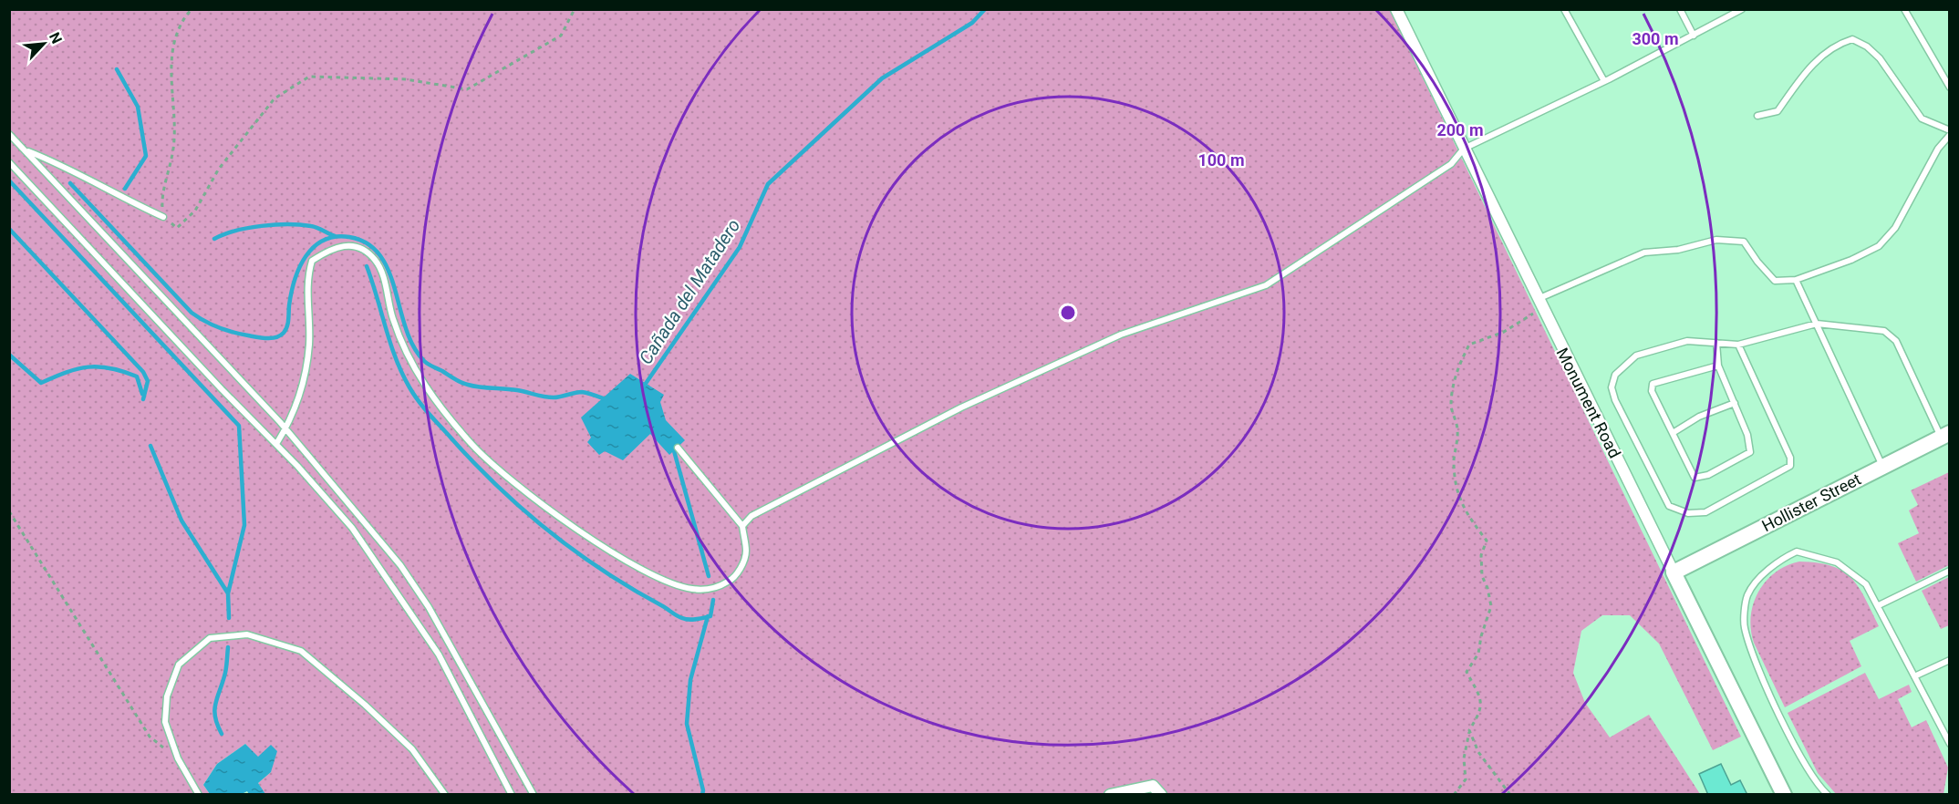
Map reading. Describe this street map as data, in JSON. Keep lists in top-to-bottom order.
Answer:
{
  "streets": {
    "street": ["Monument Road", "Hollister Street"]
  },
  "crossings": [
    ["Monument Road", "Hollister Street"]
  ],
  "water": ["Cañada del Matadero"],
  "north": "top right",
  "rings": ["300 m", "200 m", "100 m"]
}
